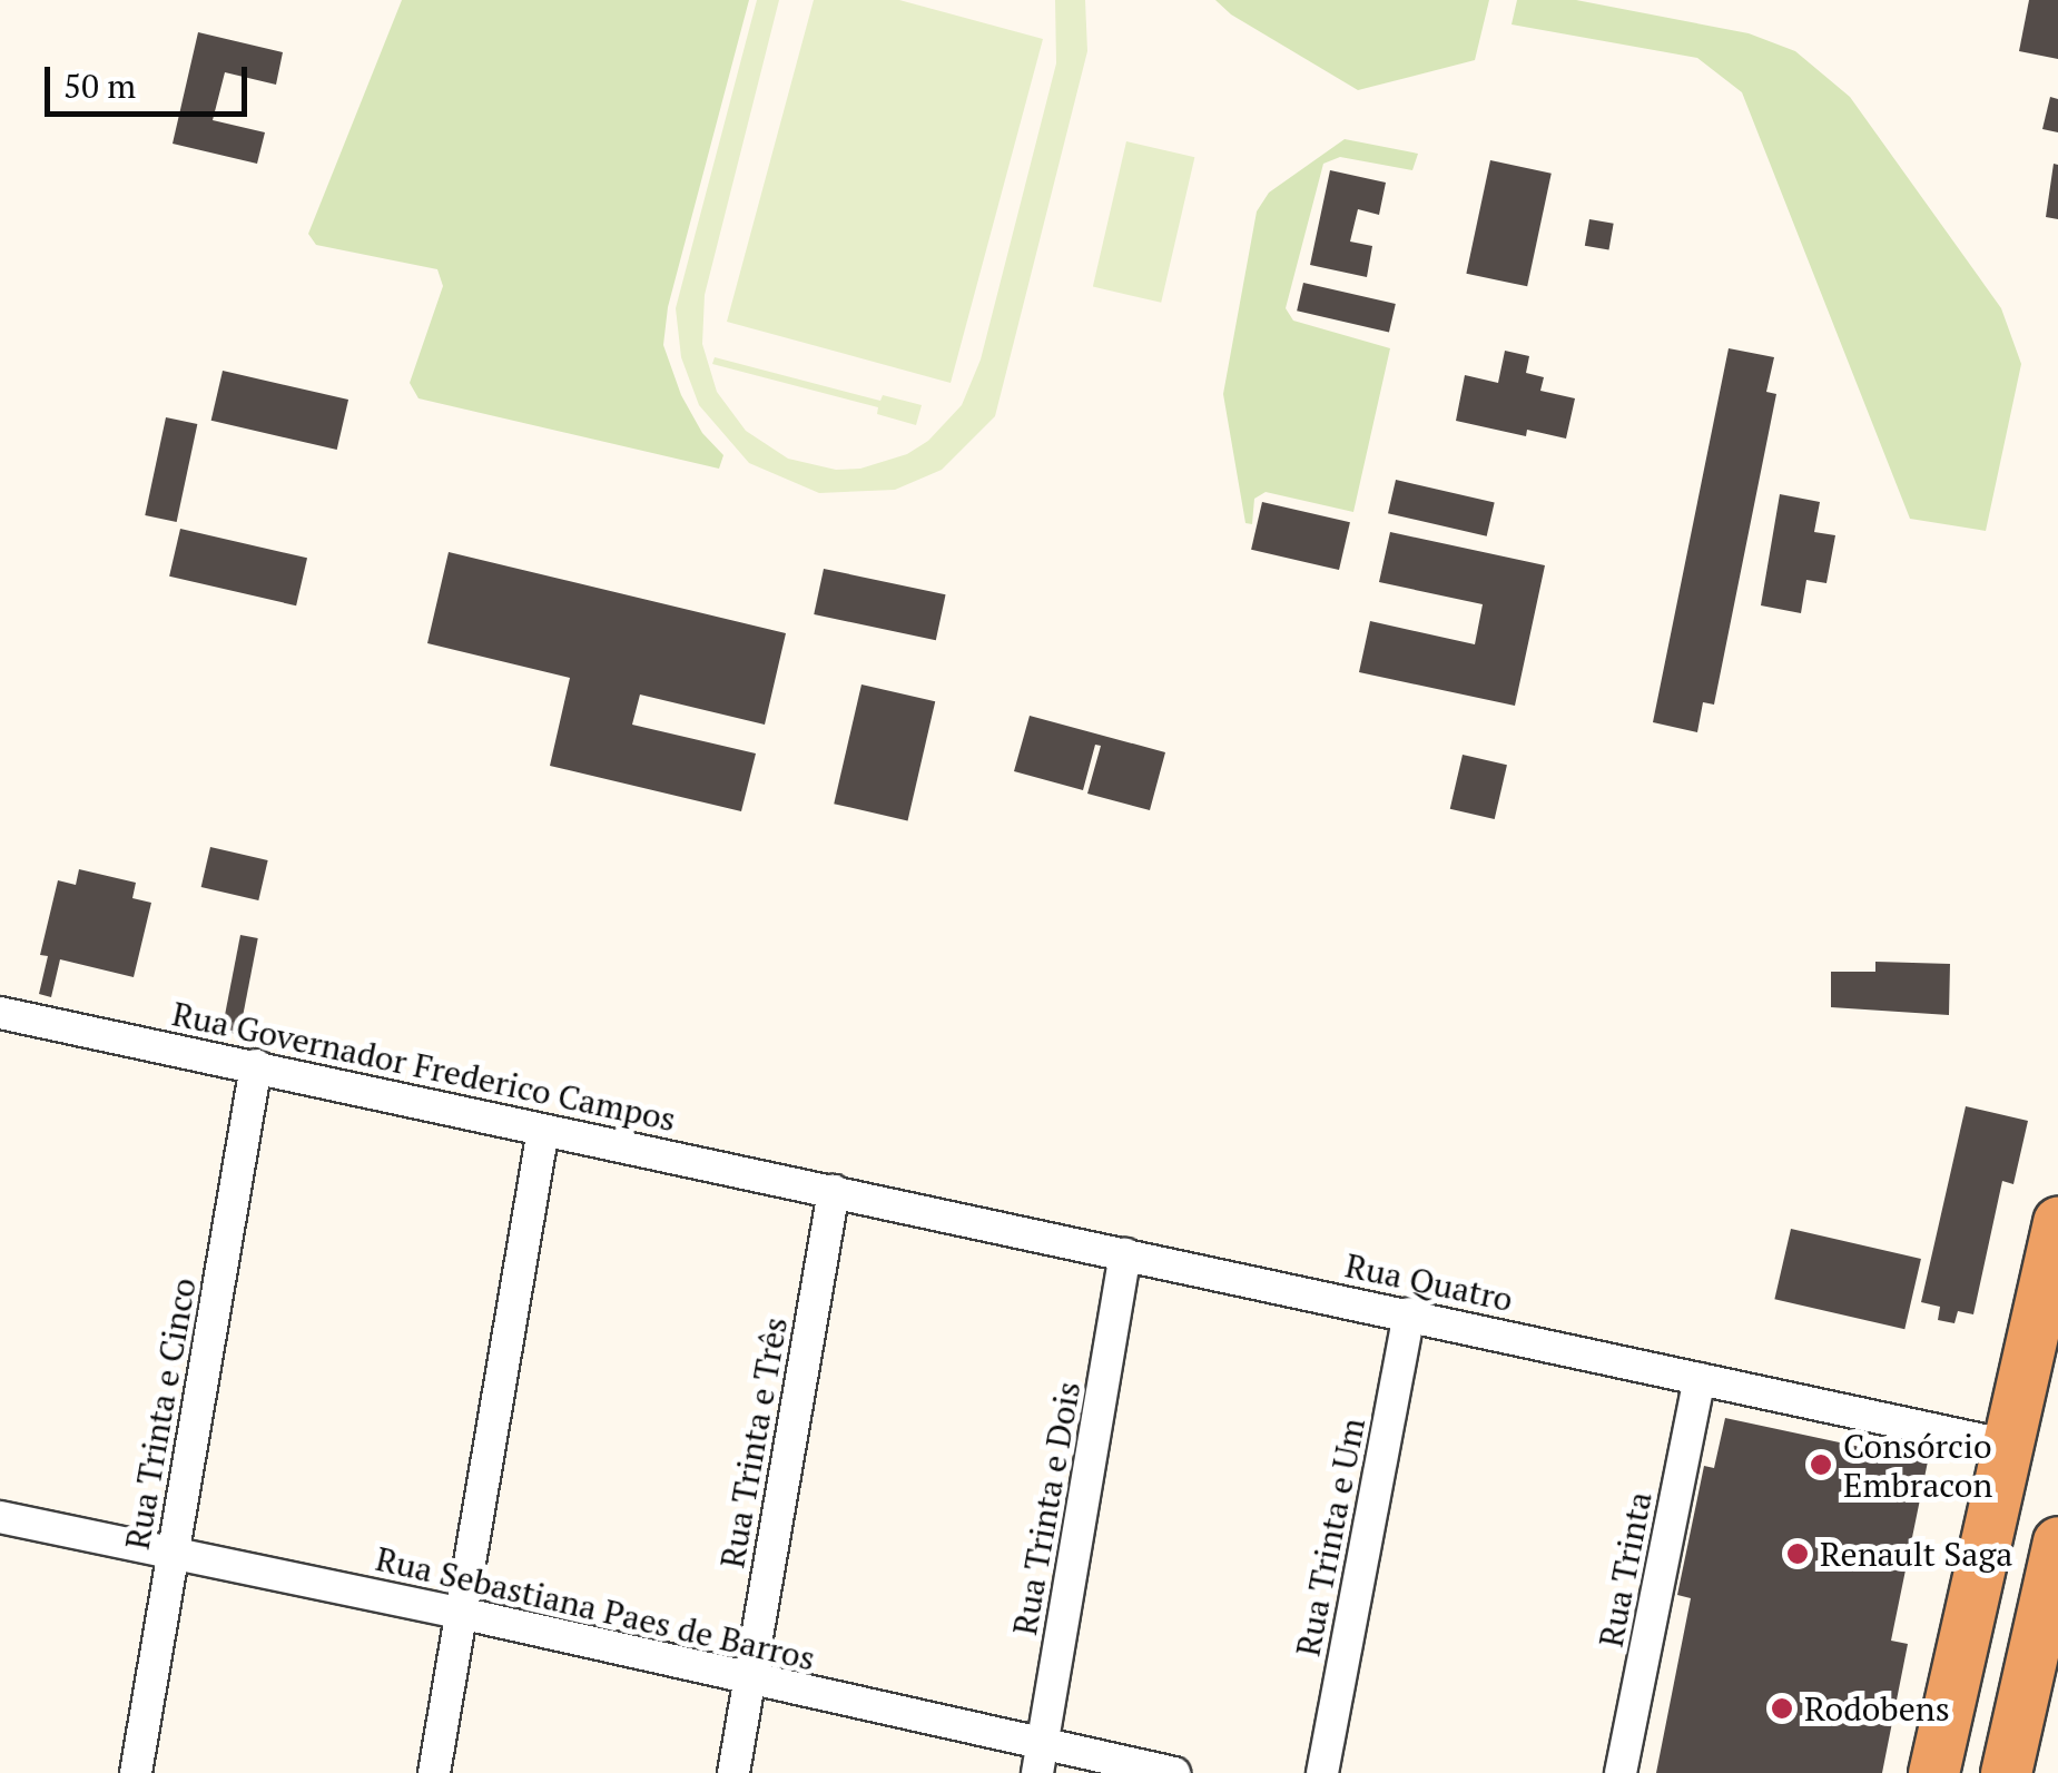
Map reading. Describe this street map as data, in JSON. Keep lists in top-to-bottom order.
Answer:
{
  "streets": {
    "street": [
      "Rua Governador Frederico Campos",
      "Rua Quatro",
      "Rua Trinta e Cinco",
      "Rua Trinta e Três",
      "Rua Trinta e Dois",
      "Rua Trinta e Um",
      "Rua Trinta",
      "Rua Sebastiana Paes de Barros"
    ]
  },
  "crossings": [
    ["Rua Governador Frederico Campos", "Rua Quatro"],
    ["Rua Governador Frederico Campos", "Rua Trinta e Cinco"],
    ["Rua Governador Frederico Campos", "Rua Trinta e Três"],
    ["Rua Quatro", "Rua Trinta e Três"],
    ["Rua Quatro", "Rua Trinta e Dois"],
    ["Rua Quatro", "Rua Trinta e Um"],
    ["Rua Quatro", "Rua Trinta"],
    ["Rua Trinta e Cinco", "Rua Sebastiana Paes de Barros"],
    ["Rua Trinta e Três", "Rua Sebastiana Paes de Barros"],
    ["Rua Trinta e Dois", "Rua Sebastiana Paes de Barros"]
  ],
  "places": ["Consórcio Embracon", "Renault Saga", "Rodobens"],
  "scale_bar": "50 m"
}
